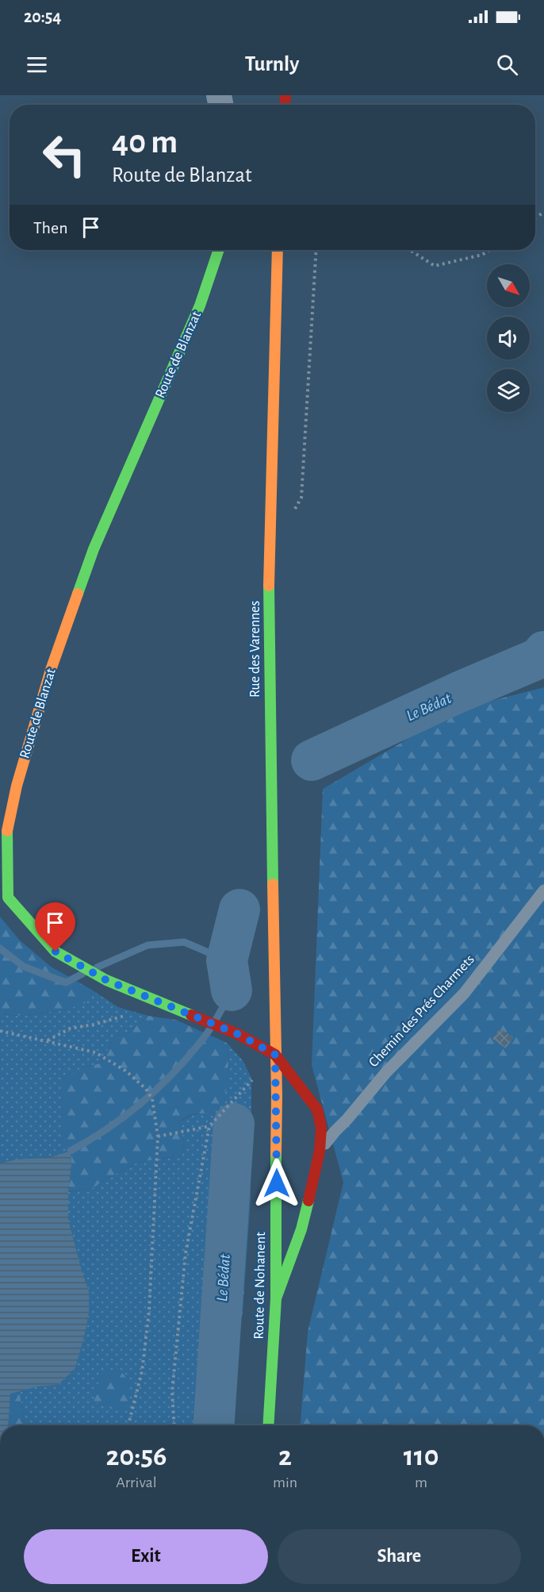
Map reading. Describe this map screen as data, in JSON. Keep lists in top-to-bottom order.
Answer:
{
  "streets": {
    "street": ["Route de Blanzat", "Rue des Varennes", "Route de Nohanent"],
    "lane": ["Chemin des Prés Charmets"]
  },
  "crossings": [
    ["Route de Blanzat", "Rue des Varennes"],
    ["Route de Blanzat", "Route de Nohanent"],
    ["Rue des Varennes", "Route de Nohanent"]
  ],
  "water": ["Le Bédat"],
  "north": "bottom right",
  "page": {
    "status": "20:54",
    "header": "Turnly",
    "turn": ["40 m", "Route de Blanzat"],
    "then": "Then",
    "eta": [
      "20:56",
      "Arrival",
      "2",
      "min",
      "110",
      "m"
    ],
    "buttons": ["Exit", "Share"]
  }
}
